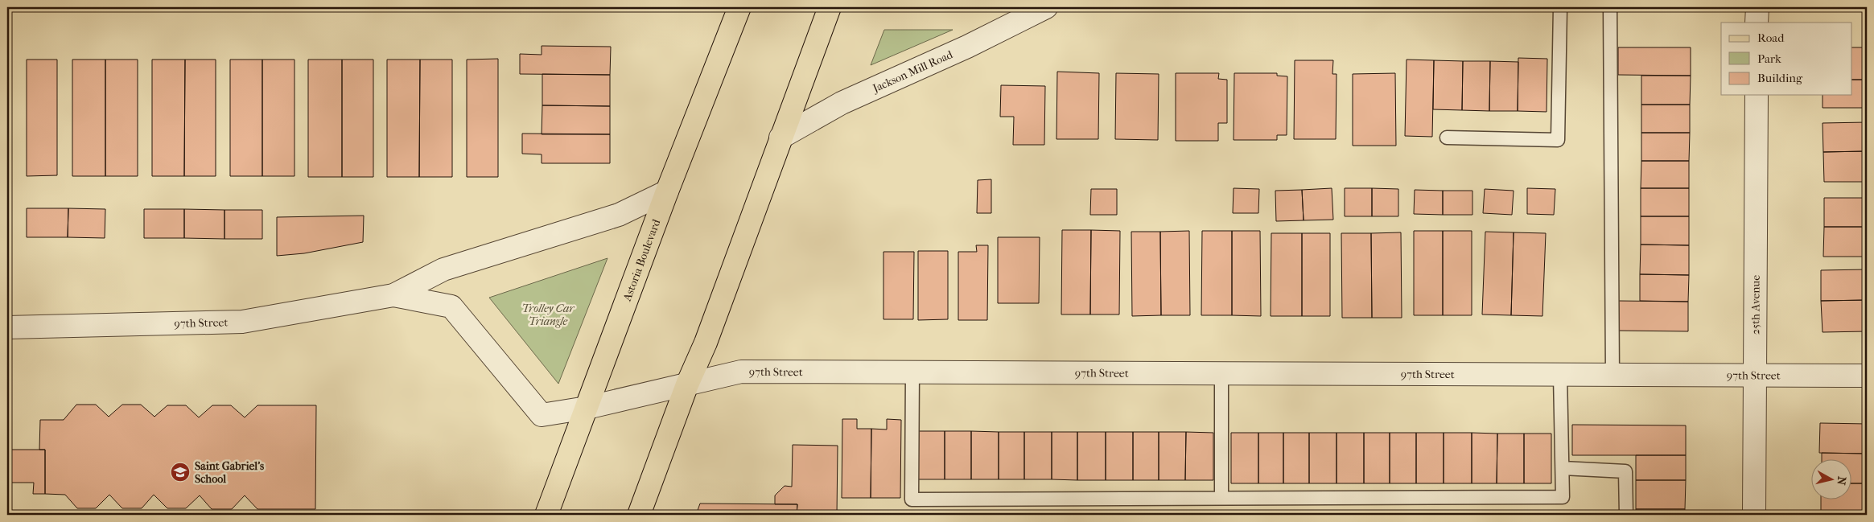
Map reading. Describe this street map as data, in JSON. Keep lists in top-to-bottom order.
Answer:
{
  "streets": {
    "main road": ["Astoria Boulevard"],
    "street": ["Jackson Mill Road", "25th Avenue", "97th Street"]
  },
  "crossings": [
    ["Astoria Boulevard", "97th Street"],
    ["25th Avenue", "97th Street"]
  ],
  "parks": ["Trolley Car Triangle"],
  "places": {
    "school or university": ["Saint Gabriel's School"]
  },
  "legend": ["Road", "Park", "Building"],
  "north": "right"
}
